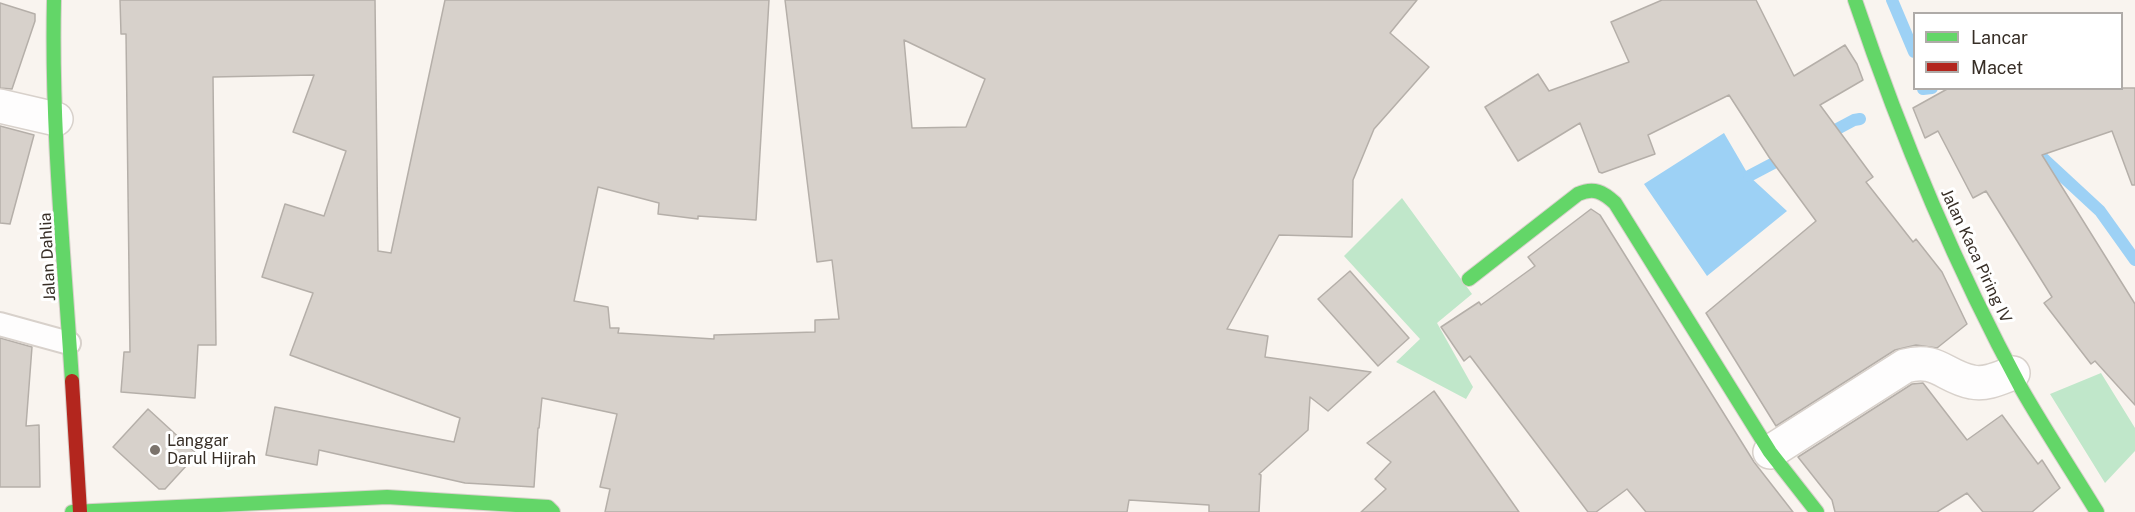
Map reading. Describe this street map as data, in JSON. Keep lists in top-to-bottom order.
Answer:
{
  "streets": {
    "street": ["Jalan Kaca Piring IV", "Jalan Dahlia"]
  },
  "places": ["Langgar Darul Hijrah"],
  "legend": ["Lancar", "Macet"]
}
